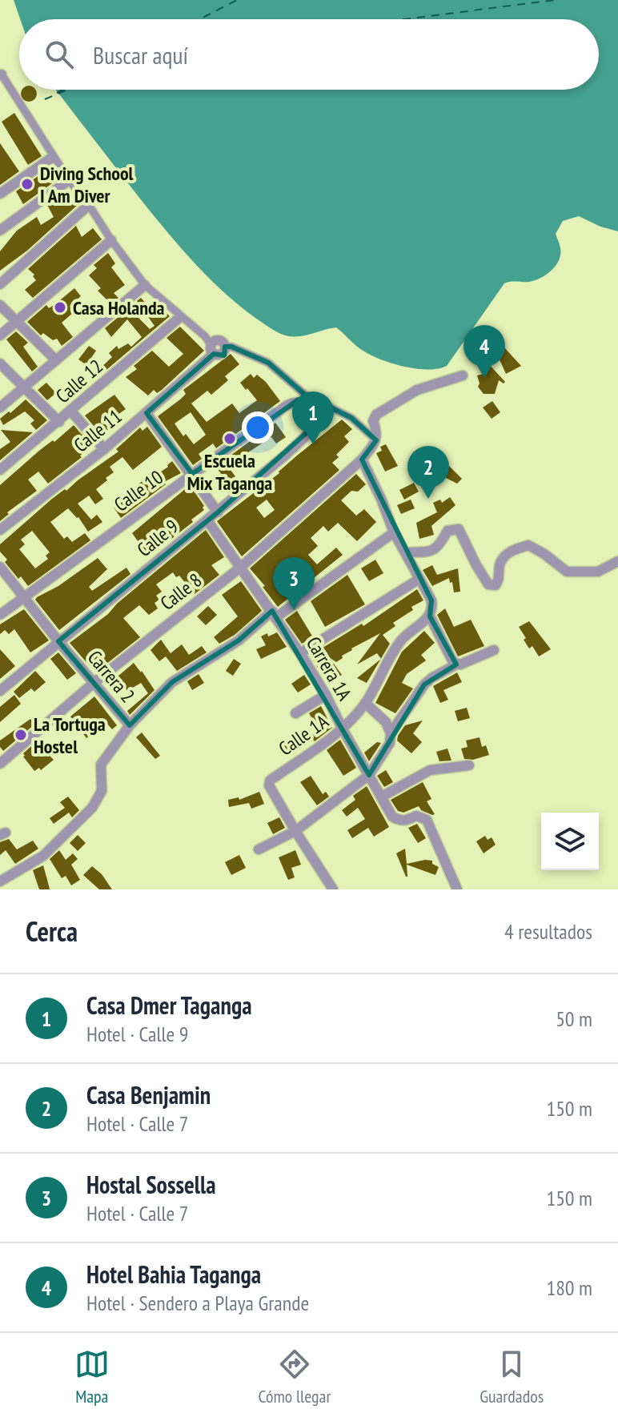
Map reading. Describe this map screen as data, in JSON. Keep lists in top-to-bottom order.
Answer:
{
  "streets": {
    "street": [
      "Calle 12",
      "Calle 11",
      "Calle 10",
      "Calle 9",
      "Calle 8",
      "Carrera 1A",
      "Carrera 2",
      "Calle 1A"
    ]
  },
  "crossings": [
    ["Calle 10", "Calle 9"],
    ["Calle 10", "Carrera 2"],
    ["Calle 9", "Carrera 1A"],
    ["Calle 9", "Carrera 2"],
    ["Calle 8", "Carrera 1A"],
    ["Calle 8", "Carrera 2"],
    ["Carrera 1A", "Carrera 2"],
    ["Carrera 1A", "Calle 1A"]
  ],
  "places": [
    "Diving School I Am Diver",
    "Casa Holanda",
    "Escuela Mix Taganga",
    "La Tortuga Hostel"
  ],
  "page": {
    "search": "Buscar aquí",
    "pins": [
      "4",
      "1",
      "2",
      "3"
    ],
    "heading": ["Cerca", "4 resultados"],
    "list": [
      {
        "mark": "1",
        "name": "Casa Dmer Taganga",
        "note": "Hotel · Calle 9",
        "value": "50 m"
      },
      {
        "mark": "2",
        "name": "Casa Benjamin",
        "note": "Hotel · Calle 7",
        "value": "150 m"
      },
      {
        "mark": "3",
        "name": "Hostal Sossella",
        "note": "Hotel · Calle 7",
        "value": "150 m"
      },
      {
        "mark": "4",
        "name": "Hotel Bahia Taganga",
        "note": "Hotel · Sendero a Playa Grande",
        "value": "180 m"
      }
    ],
    "nav": ["Mapa", "Cómo llegar", "Guardados"]
  }
}
